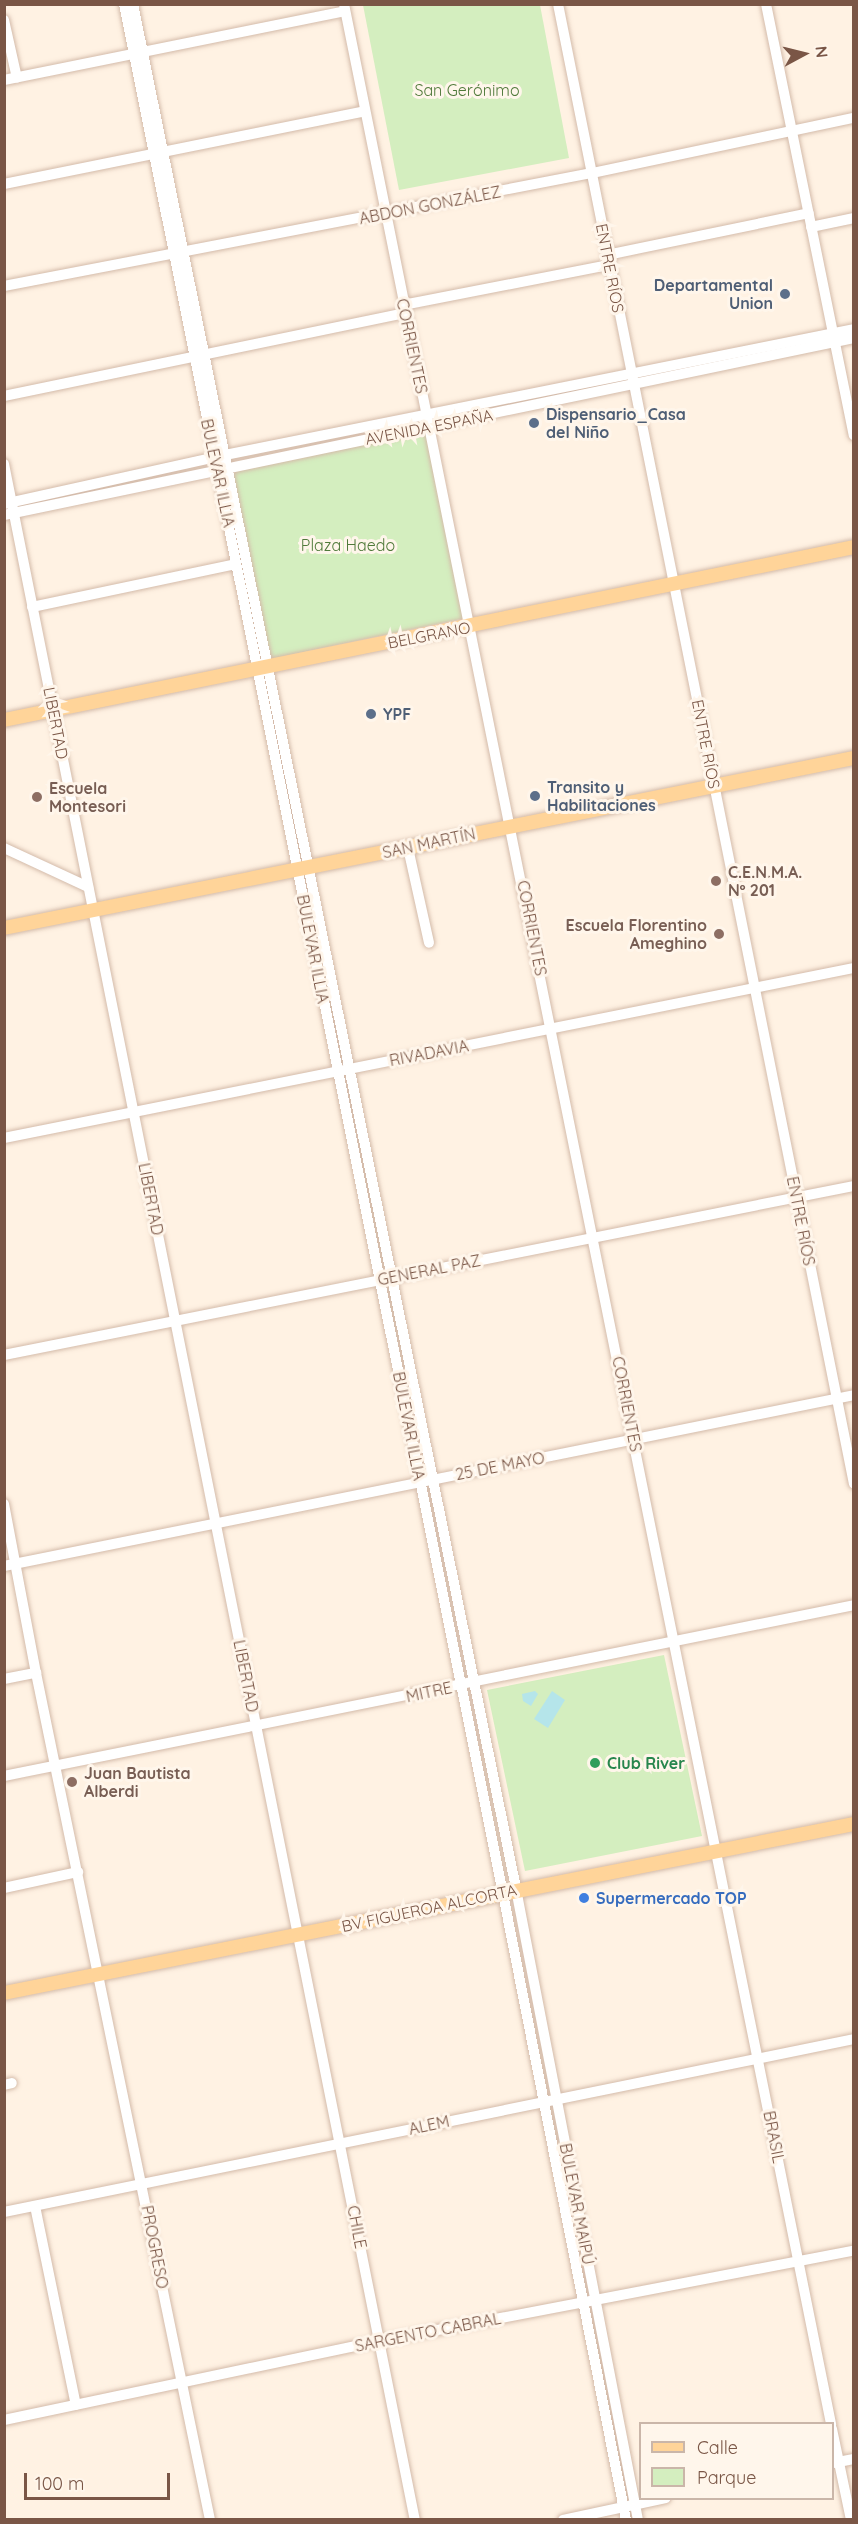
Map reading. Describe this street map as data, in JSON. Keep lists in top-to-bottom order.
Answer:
{
  "streets": {
    "main road": ["BELGRANO", "SAN MARTÍN", "BV FIGUEROA ALCORTA"],
    "street": [
      "ABDON GONZÁLEZ",
      "ENTRE RÍOS",
      "CORRIENTES",
      "AVENIDA ESPAÑA",
      "BULEVAR ILLIA",
      "LIBERTAD",
      "RIVADAVIA",
      "GENERAL PAZ",
      "25 DE MAYO",
      "MITRE",
      "ALEM",
      "BRASIL",
      "BULEVAR MAIPÚ",
      "CHILE",
      "PROGRESO",
      "SARGENTO CABRAL"
    ]
  },
  "crossings": [
    ["ABDON GONZÁLEZ", "ENTRE RÍOS"],
    ["ABDON GONZÁLEZ", "CORRIENTES"],
    ["ABDON GONZÁLEZ", "BULEVAR ILLIA"],
    ["ENTRE RÍOS", "AVENIDA ESPAÑA"],
    ["ENTRE RÍOS", "BELGRANO"],
    ["ENTRE RÍOS", "SAN MARTÍN"],
    ["ENTRE RÍOS", "RIVADAVIA"],
    ["ENTRE RÍOS", "GENERAL PAZ"],
    ["ENTRE RÍOS", "25 DE MAYO"],
    ["CORRIENTES", "AVENIDA ESPAÑA"],
    ["CORRIENTES", "BELGRANO"],
    ["CORRIENTES", "SAN MARTÍN"],
    ["CORRIENTES", "RIVADAVIA"],
    ["CORRIENTES", "GENERAL PAZ"],
    ["CORRIENTES", "25 DE MAYO"],
    ["CORRIENTES", "MITRE"],
    ["CORRIENTES", "BV FIGUEROA ALCORTA"],
    ["CORRIENTES", "BRASIL"],
    ["AVENIDA ESPAÑA", "BULEVAR ILLIA"],
    ["AVENIDA ESPAÑA", "LIBERTAD"],
    ["BULEVAR ILLIA", "BELGRANO"],
    ["BULEVAR ILLIA", "SAN MARTÍN"],
    ["BULEVAR ILLIA", "RIVADAVIA"],
    ["BULEVAR ILLIA", "GENERAL PAZ"],
    ["BULEVAR ILLIA", "25 DE MAYO"],
    ["BULEVAR ILLIA", "MITRE"],
    ["BULEVAR ILLIA", "BV FIGUEROA ALCORTA"],
    ["BULEVAR ILLIA", "BULEVAR MAIPÚ"],
    ["BELGRANO", "LIBERTAD"],
    ["LIBERTAD", "SAN MARTÍN"],
    ["LIBERTAD", "RIVADAVIA"],
    ["LIBERTAD", "GENERAL PAZ"],
    ["LIBERTAD", "25 DE MAYO"],
    ["LIBERTAD", "MITRE"],
    ["LIBERTAD", "BV FIGUEROA ALCORTA"],
    ["LIBERTAD", "CHILE"],
    ["25 DE MAYO", "PROGRESO"],
    ["MITRE", "PROGRESO"],
    ["BV FIGUEROA ALCORTA", "BRASIL"],
    ["BV FIGUEROA ALCORTA", "BULEVAR MAIPÚ"],
    ["BV FIGUEROA ALCORTA", "CHILE"],
    ["BV FIGUEROA ALCORTA", "PROGRESO"],
    ["ALEM", "BRASIL"],
    ["ALEM", "BULEVAR MAIPÚ"],
    ["ALEM", "CHILE"],
    ["ALEM", "PROGRESO"],
    ["BRASIL", "SARGENTO CABRAL"],
    ["BULEVAR MAIPÚ", "SARGENTO CABRAL"],
    ["CHILE", "SARGENTO CABRAL"],
    ["PROGRESO", "SARGENTO CABRAL"]
  ],
  "parks": ["San Gerónimo", "Plaza Haedo"],
  "places": [
    "Departamental Union",
    "Dispensario_Casa del Niño",
    "YPF",
    "Transito y Habilitaciones",
    "Escuela Montesori",
    "C.E.N.M.A. Nº 201",
    "Escuela Florentino Ameghino",
    "Club River",
    "Juan Bautista Alberdi",
    "Supermercado TOP"
  ],
  "legend": ["Calle", "Parque"],
  "scale_bar": "100 m",
  "north": "right"
}
